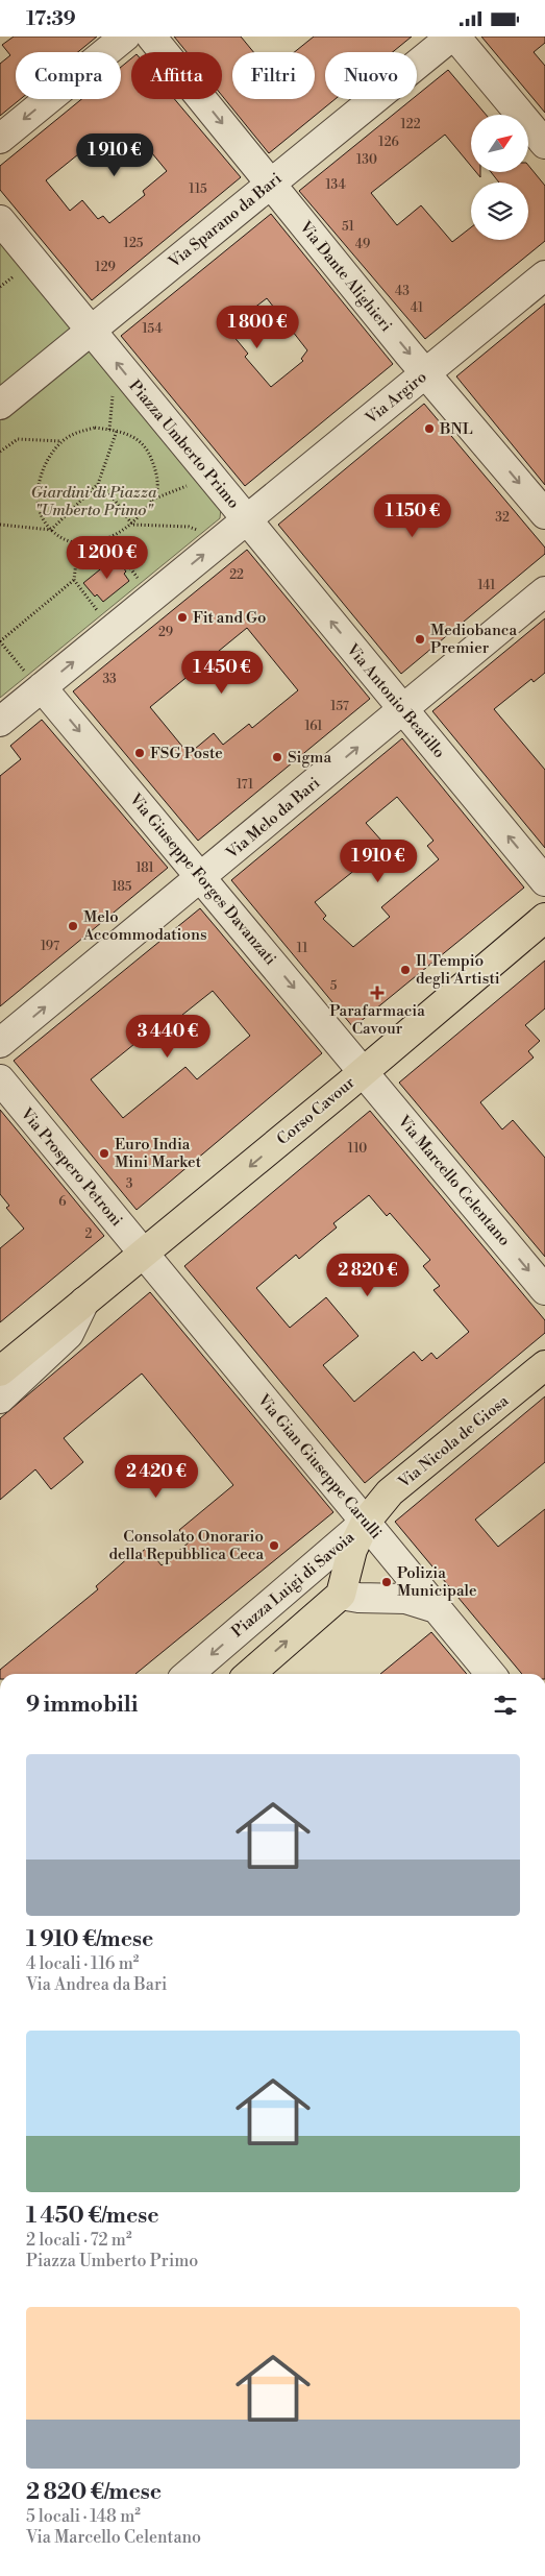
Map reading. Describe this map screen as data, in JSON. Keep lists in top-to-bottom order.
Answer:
{
  "streets": {
    "main road": ["Corso Cavour", "Via Nicola de Giosa", "Piazza Luigi di Savoia"],
    "street": [
      "Via Sparano da Bari",
      "Via Dante Alighieri",
      "Via Argiro",
      "Piazza Umberto Primo",
      "Via Antonio Beatillo",
      "Via Melo da Bari",
      "Via Giuseppe Forges Davanzati",
      "Via Prospero Petroni",
      "Via Marcello Celentano",
      "Via Gian Giuseppe Carulli"
    ]
  },
  "crossings": [
    ["Via Sparano da Bari", "Via Dante Alighieri"],
    ["Via Sparano da Bari", "Piazza Umberto Primo"],
    ["Via Dante Alighieri", "Via Argiro"],
    ["Via Argiro", "Piazza Umberto Primo"],
    ["Via Argiro", "Via Antonio Beatillo"],
    ["Piazza Umberto Primo", "Via Antonio Beatillo"],
    ["Piazza Umberto Primo", "Via Giuseppe Forges Davanzati"],
    ["Via Antonio Beatillo", "Via Melo da Bari"],
    ["Via Melo da Bari", "Via Giuseppe Forges Davanzati"],
    ["Via Giuseppe Forges Davanzati", "Corso Cavour"],
    ["Via Giuseppe Forges Davanzati", "Via Marcello Celentano"],
    ["Corso Cavour", "Via Prospero Petroni"],
    ["Corso Cavour", "Via Marcello Celentano"],
    ["Corso Cavour", "Via Gian Giuseppe Carulli"],
    ["Via Prospero Petroni", "Via Gian Giuseppe Carulli"],
    ["Via Nicola de Giosa", "Via Gian Giuseppe Carulli"],
    ["Via Nicola de Giosa", "Piazza Luigi di Savoia"],
    ["Via Gian Giuseppe Carulli", "Piazza Luigi di Savoia"]
  ],
  "one_way": [
    "Via Dante Alighieri",
    "Via Antonio Beatillo",
    "Via Melo da Bari",
    "Via Giuseppe Forges Davanzati",
    "Via Marcello Celentano"
  ],
  "parks": ["Giardini di Piazza \"Umberto Primo\""],
  "places": {
    "other": [
      "BNL",
      "Fit and Go",
      "Mediobanca Premier",
      "FSG Poste",
      "Sigma",
      "Melo Accommodations",
      "Il Tempio degli Artisti",
      "Euro India Mini Market",
      "Consolato Onorario della Repubblica Ceca",
      "Polizia Municipale"
    ],
    "health": ["Parafarmacia Cavour"]
  },
  "house_numbers": [
    "122",
    "126",
    "130",
    "134",
    "115",
    "51",
    "125",
    "49",
    "129",
    "43",
    "41",
    "154",
    "32",
    "22",
    "141",
    "29",
    "33",
    "157",
    "161",
    "171",
    "181",
    "185",
    "197",
    "11",
    "5",
    "110",
    "3",
    "6",
    "2"
  ],
  "north": "top right",
  "page": {
    "status": "17:39",
    "chip": [
      "Compra",
      "Affitta",
      "Filtri",
      "Nuovo"
    ],
    "price": [
      "1 910 €",
      "1 800 €",
      "1 150 €",
      "1 200 €",
      "1 450 €",
      "1 910 €",
      "3 440 €",
      "2 820 €",
      "2 420 €"
    ],
    "heading": "9 immobili",
    "list": [
      {
        "name": "1 910 €/mese",
        "note": "4 locali · 116 m² · Via Andrea da Bari"
      },
      {
        "name": "1 450 €/mese",
        "note": "2 locali · 72 m² · Piazza Umberto Primo"
      },
      {
        "name": "2 820 €/mese",
        "note": "5 locali · 148 m² · Via Marcello Celentano"
      }
    ]
  }
}
